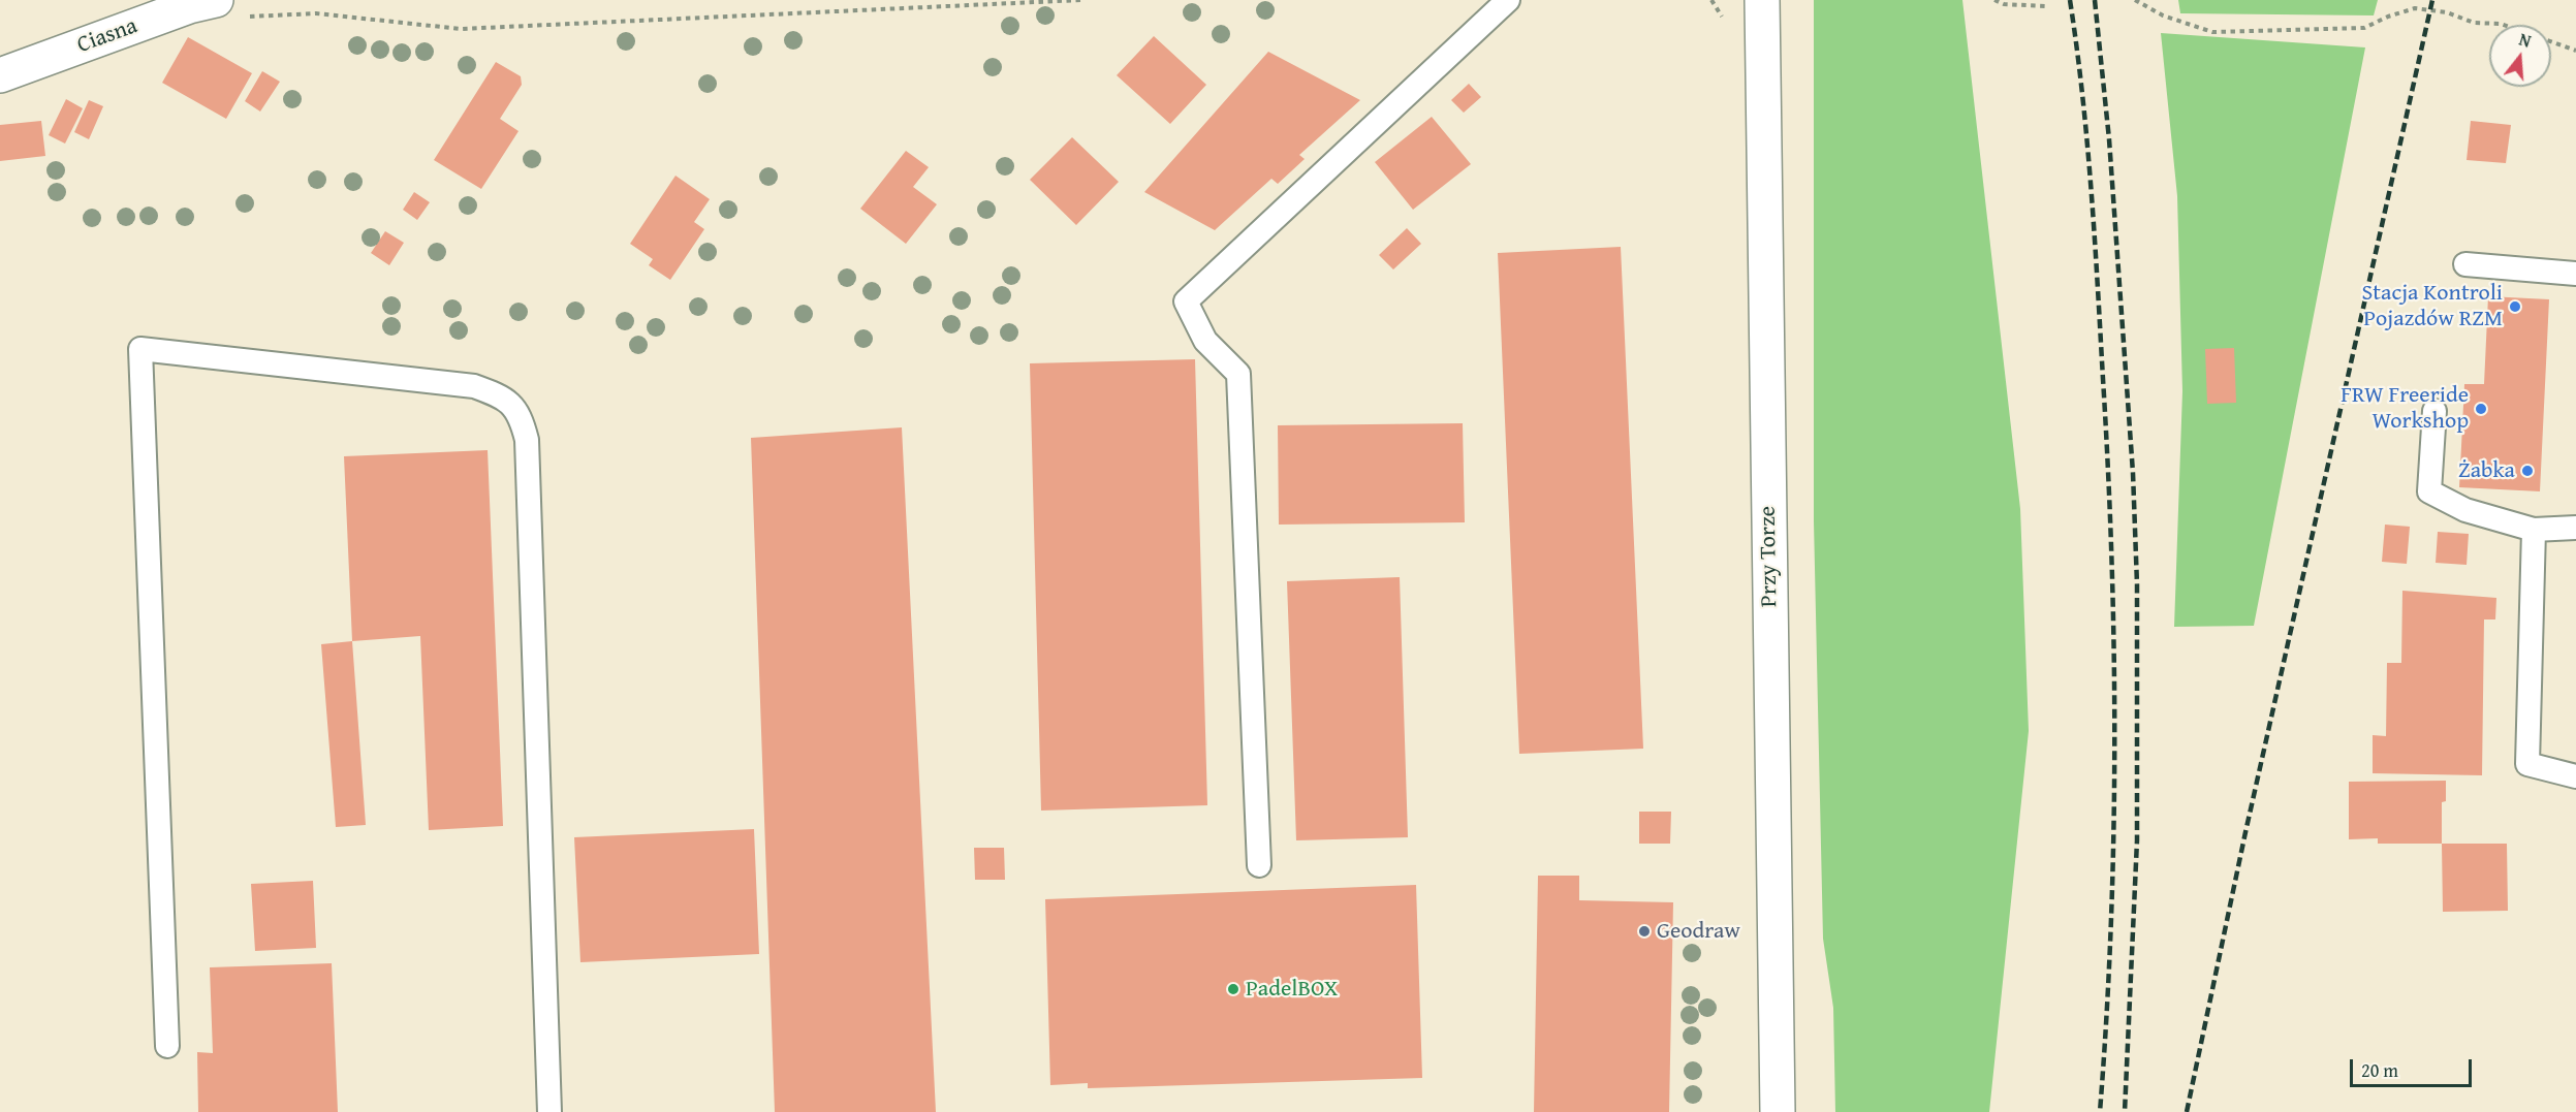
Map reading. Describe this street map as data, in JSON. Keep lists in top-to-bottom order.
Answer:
{
  "streets": {
    "street": ["Ciasna", "Przy Torze"]
  },
  "places": [
    "Stacja Kontroli Pojazdów RZM",
    "FRW Freeride Workshop",
    "Żabka",
    "Geodraw",
    "PadelBOX"
  ],
  "scale_bar": "20 m",
  "north": "top"
}
